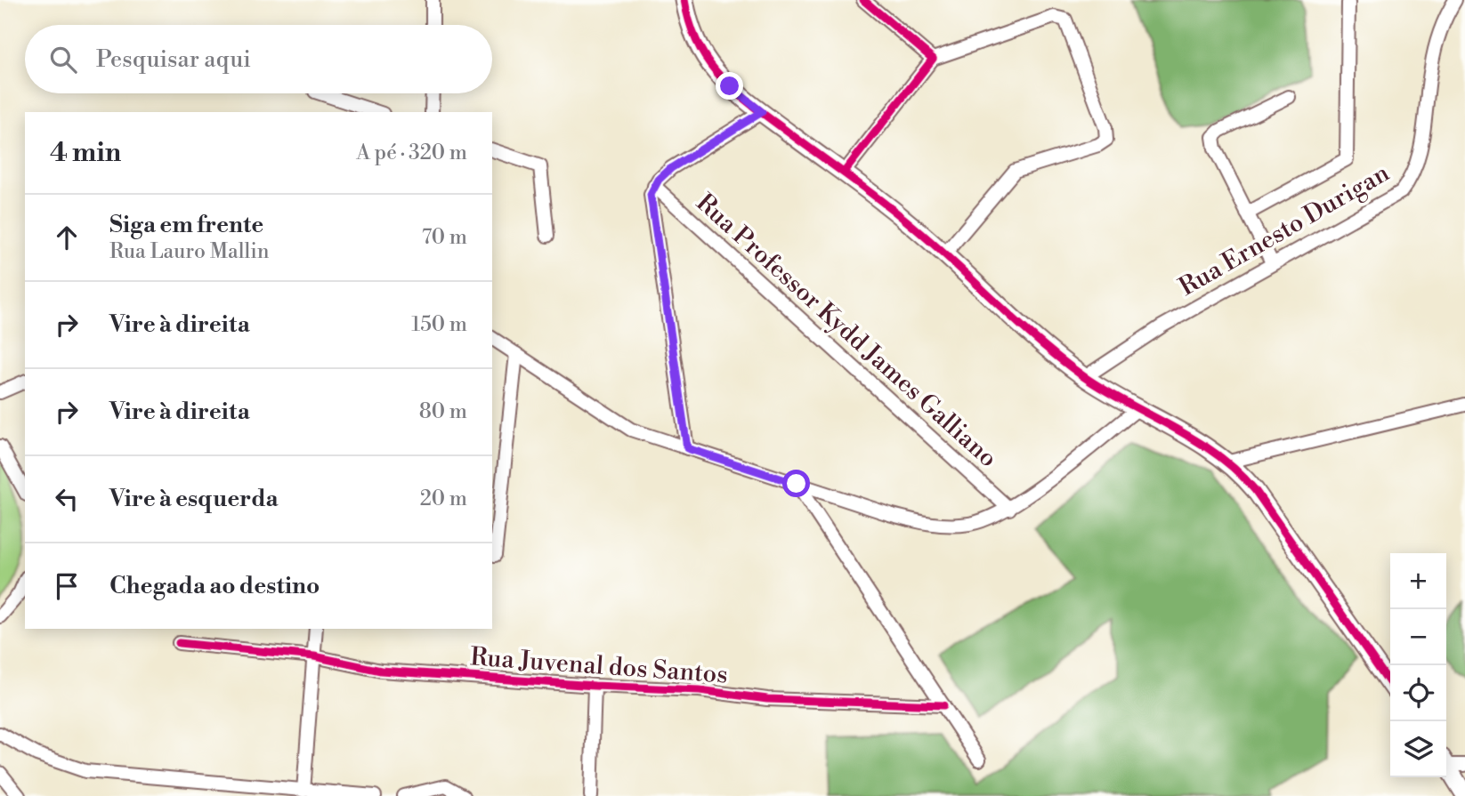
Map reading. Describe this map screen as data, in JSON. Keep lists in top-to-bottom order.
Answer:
{
  "streets": {
    "street": ["Rua Ernesto Durigan", "Rua Professor Kydd James Galliano", "Rua Juvenal dos Santos"]
  },
  "page": {
    "search": "Pesquisar aqui",
    "heading": ["4 min", "A pé · 320 m"],
    "list": [
      ["Siga em frente", "Rua Lauro Mallin", "70 m"],
      ["Vire à direita", "150 m"],
      ["Vire à direita", "80 m"],
      ["Vire à esquerda", "20 m"],
      "Chegada ao destino"
    ],
    "map_buttons": ["+", "−"]
  }
}
